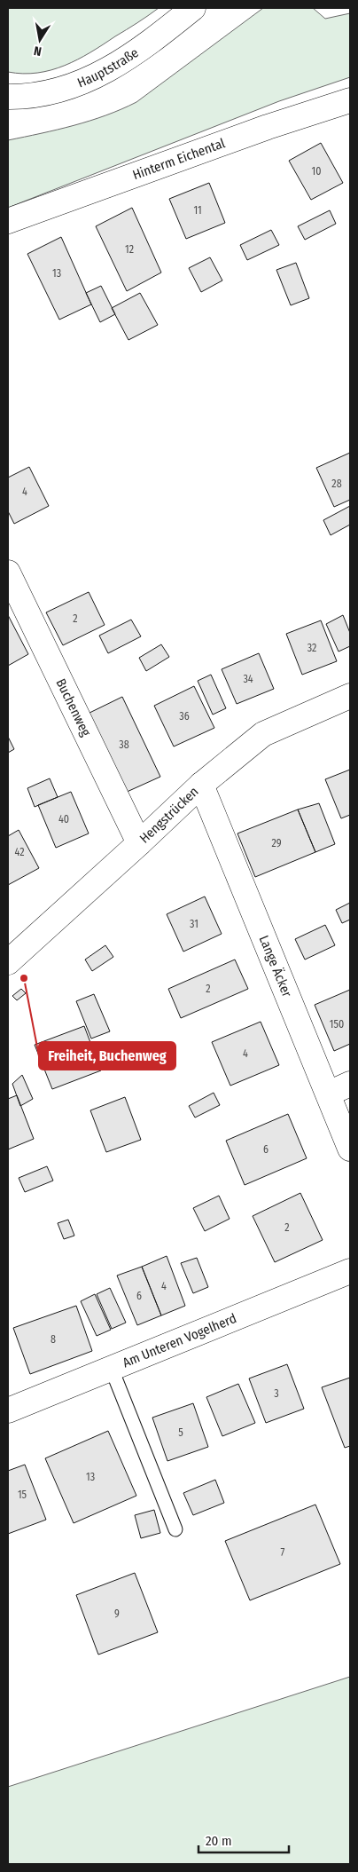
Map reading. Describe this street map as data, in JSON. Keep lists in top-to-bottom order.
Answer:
{
  "streets": {
    "street": [
      "Hauptstraße",
      "Hinterm Eichental",
      "Buchenweg",
      "Hengstrücken",
      "Lange Äcker",
      "Am Unteren Vogelherd"
    ]
  },
  "crossings": [
    ["Buchenweg", "Hengstrücken"],
    ["Hengstrücken", "Lange Äcker"]
  ],
  "places": ["Freiheit, Buchenweg"],
  "house_numbers": [
    "10",
    "11",
    "12",
    "13",
    "28",
    "4",
    "2",
    "32",
    "34",
    "36",
    "38",
    "40",
    "29",
    "42",
    "31",
    "2",
    "150",
    "4",
    "6",
    "2",
    "4",
    "6",
    "8",
    "3",
    "5",
    "13",
    "15",
    "7",
    "9"
  ],
  "scale_bar": "20 m",
  "north": "bottom"
}
